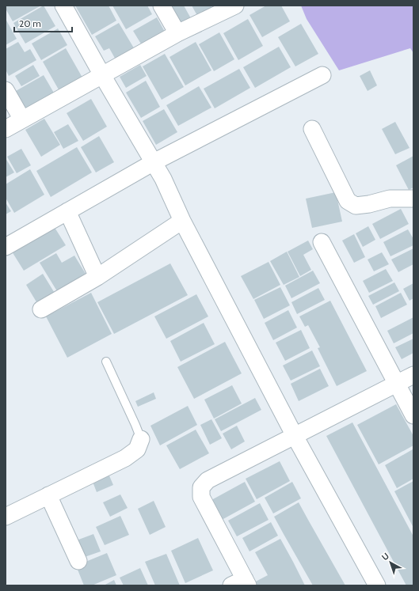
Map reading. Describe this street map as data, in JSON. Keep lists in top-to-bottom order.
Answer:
{
  "scale_bar": "20 m",
  "north": "top left"
}
